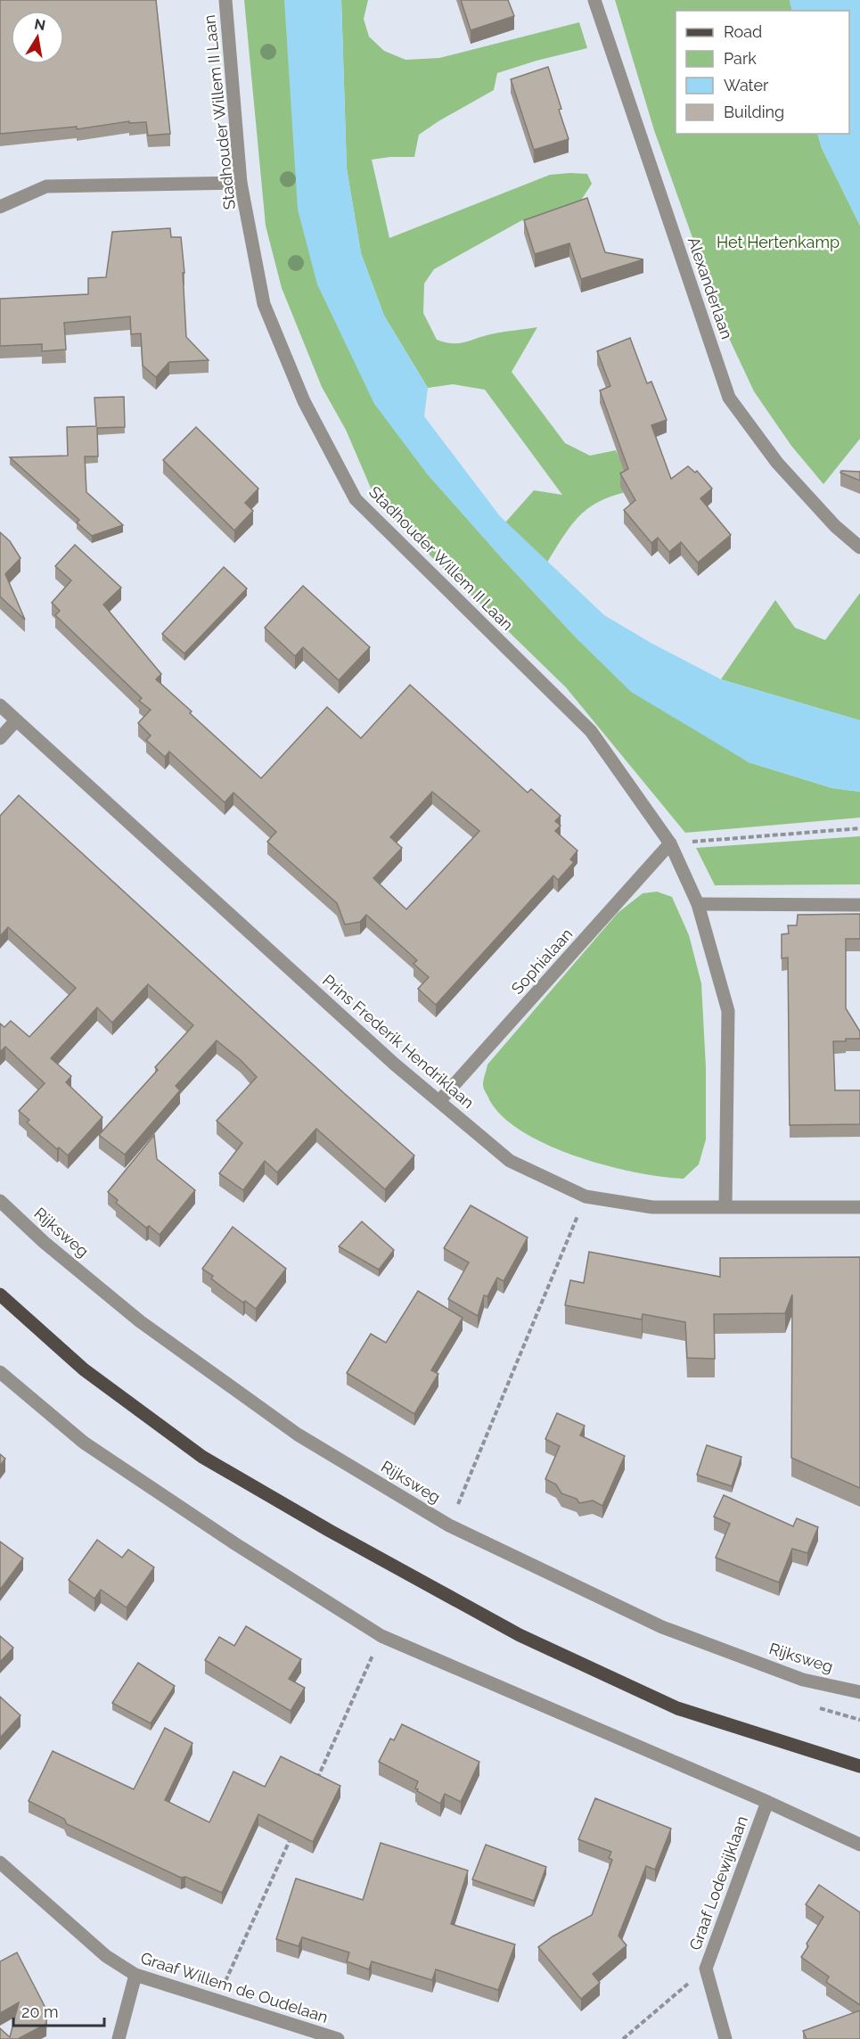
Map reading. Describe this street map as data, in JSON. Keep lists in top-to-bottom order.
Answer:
{
  "streets": {
    "street": [
      "Stadhouder Willem II Laan",
      "Alexanderlaan",
      "Sophialaan",
      "Prins Frederik Hendriklaan",
      "Rijksweg",
      "Graaf Lodewijklaan",
      "Graaf Willem de Oudelaan"
    ]
  },
  "crossings": [
    ["Stadhouder Willem II Laan", "Sophialaan"],
    ["Stadhouder Willem II Laan", "Prins Frederik Hendriklaan"],
    ["Sophialaan", "Prins Frederik Hendriklaan"]
  ],
  "parks": ["Het Hertenkamp"],
  "legend": [
    "Road",
    "Park",
    "Water",
    "Building"
  ],
  "scale_bar": "20 m",
  "north": "top"
}
